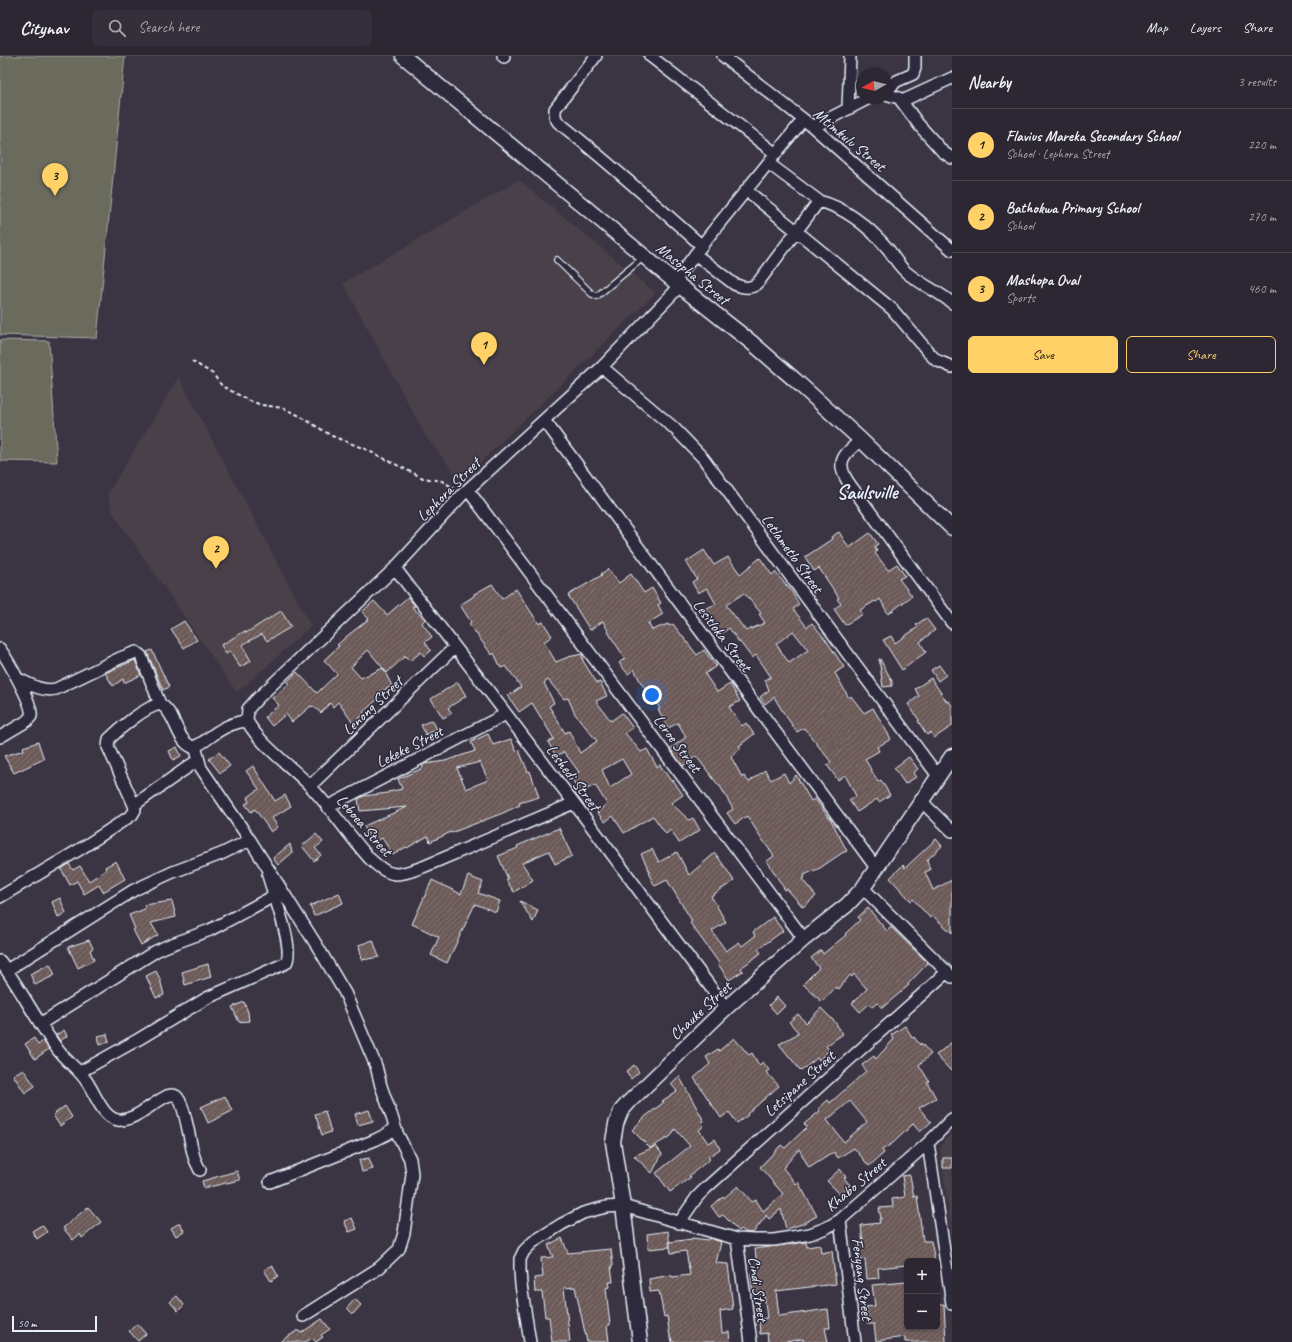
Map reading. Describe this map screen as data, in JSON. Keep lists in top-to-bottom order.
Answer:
{
  "streets": {
    "street": [
      "Mtimkulu Street",
      "Masopha Street",
      "Lephora Street",
      "Letlametlo Street",
      "Lesitloka Street",
      "Lenong Street",
      "Leroe Street",
      "Lekeke Street",
      "Leshedi Street",
      "Leboea Street",
      "Chauke Street",
      "Letsipane Street",
      "Khabo Street",
      "Fenyang Street",
      "Cindi Street"
    ]
  },
  "crossings": [
    ["Mtimkulu Street", "Lephora Street"],
    ["Masopha Street", "Lephora Street"],
    ["Lephora Street", "Letlametlo Street"],
    ["Lephora Street", "Lesitloka Street"],
    ["Lephora Street", "Leroe Street"],
    ["Lephora Street", "Leshedi Street"],
    ["Lephora Street", "Leboea Street"],
    ["Letlametlo Street", "Chauke Street"],
    ["Lesitloka Street", "Chauke Street"],
    ["Lenong Street", "Leshedi Street"],
    ["Lenong Street", "Leboea Street"],
    ["Leroe Street", "Chauke Street"],
    ["Lekeke Street", "Leshedi Street"],
    ["Lekeke Street", "Leboea Street"],
    ["Leshedi Street", "Leboea Street"],
    ["Leshedi Street", "Chauke Street"],
    ["Chauke Street", "Khabo Street"],
    ["Letsipane Street", "Khabo Street"],
    ["Khabo Street", "Fenyang Street"],
    ["Khabo Street", "Cindi Street"]
  ],
  "districts": ["Saulsville"],
  "scale_bar": "50 m",
  "north": "left",
  "page": {
    "header": "Citynav",
    "search": "Search here",
    "nav": ["Map", "Layers", "Share"],
    "heading": ["Nearby", "3 results"],
    "list": [
      {
        "mark": "1",
        "name": "Flavius Mareka Secondary School",
        "note": "School · Lephora Street",
        "value": "220 m"
      },
      {
        "mark": "2",
        "name": "Bathokwa Primary School",
        "note": "School",
        "value": "270 m"
      },
      {
        "mark": "3",
        "name": "Mashopa Oval",
        "note": "Sports",
        "value": "460 m"
      }
    ],
    "pins": ["3", "1", "2"],
    "buttons": ["Save", "Share"],
    "map_buttons": ["+", "−"],
    "scale": "50 m"
  }
}
